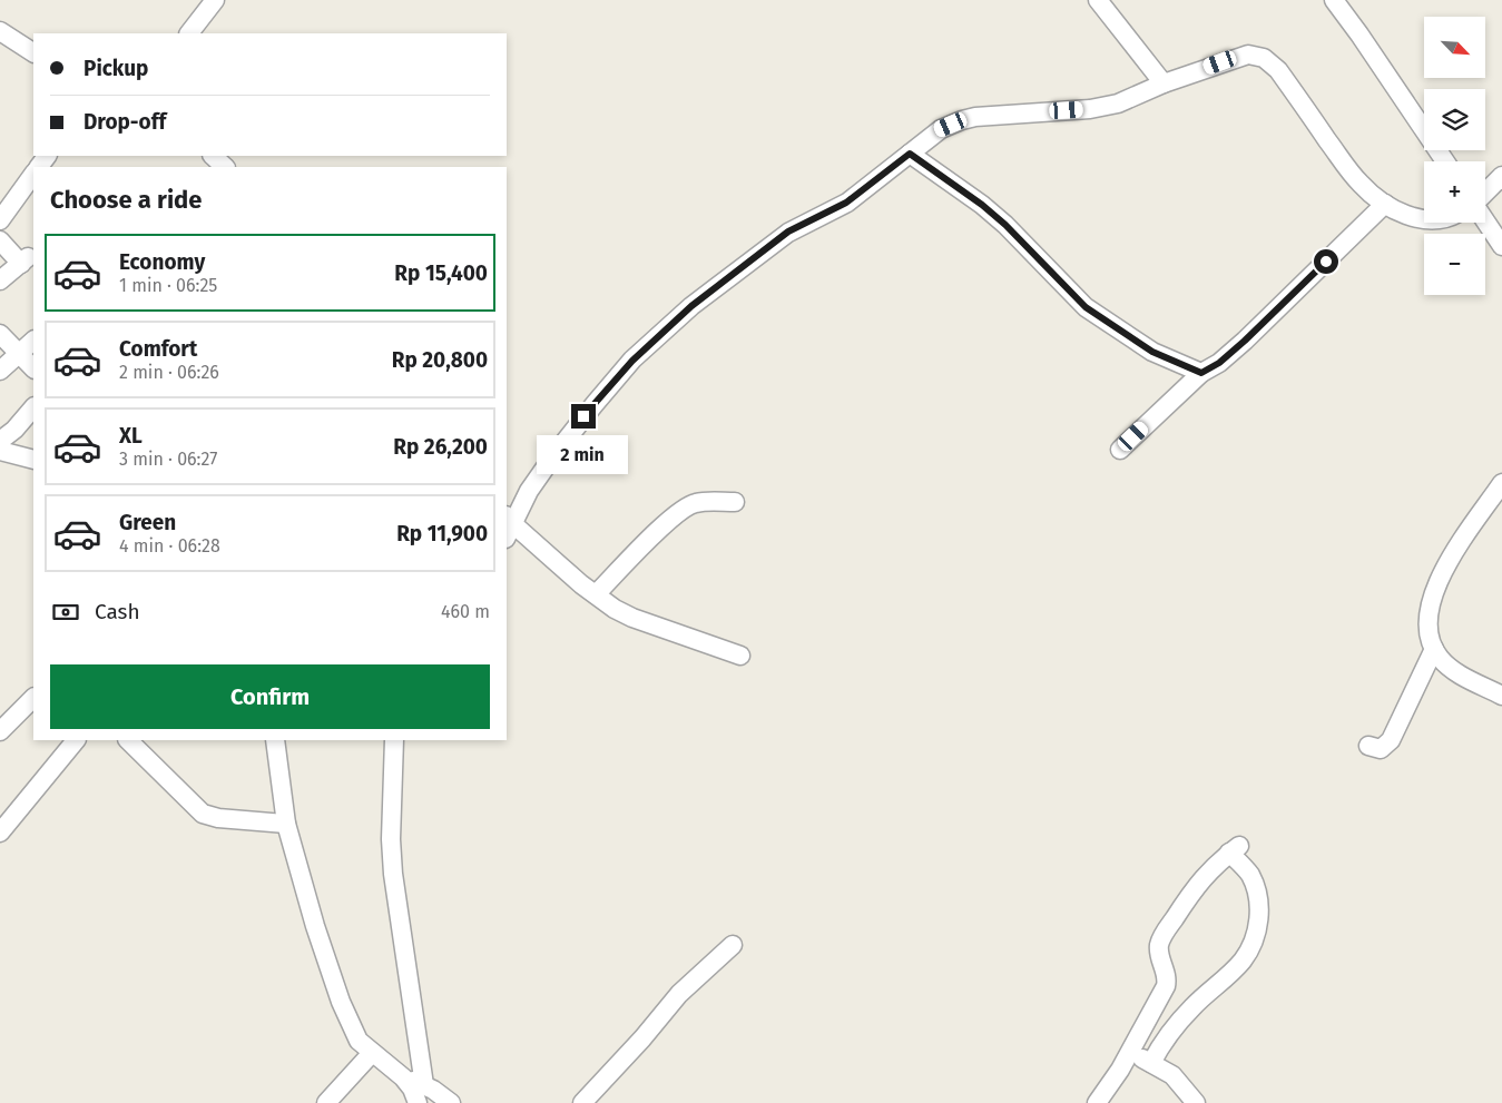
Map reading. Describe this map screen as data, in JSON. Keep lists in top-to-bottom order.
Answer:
{
  "north": "bottom right",
  "page": {
    "map_buttons": ["+", "−"],
    "banner": ["Pickup", "Drop-off"],
    "heading": "Choose a ride",
    "list": [
      {
        "name": "Economy",
        "note": "1 min · 06:25",
        "value": "Rp 15,400"
      },
      {
        "name": "Comfort",
        "note": "2 min · 06:26",
        "value": "Rp 20,800"
      },
      {
        "name": "XL",
        "note": "3 min · 06:27",
        "value": "Rp 26,200"
      },
      {
        "name": "Green",
        "note": "4 min · 06:28",
        "value": "Rp 11,900"
      }
    ],
    "bubble": "2 min",
    "pay": ["Cash", "460 m"],
    "buttons": "Confirm"
  }
}
